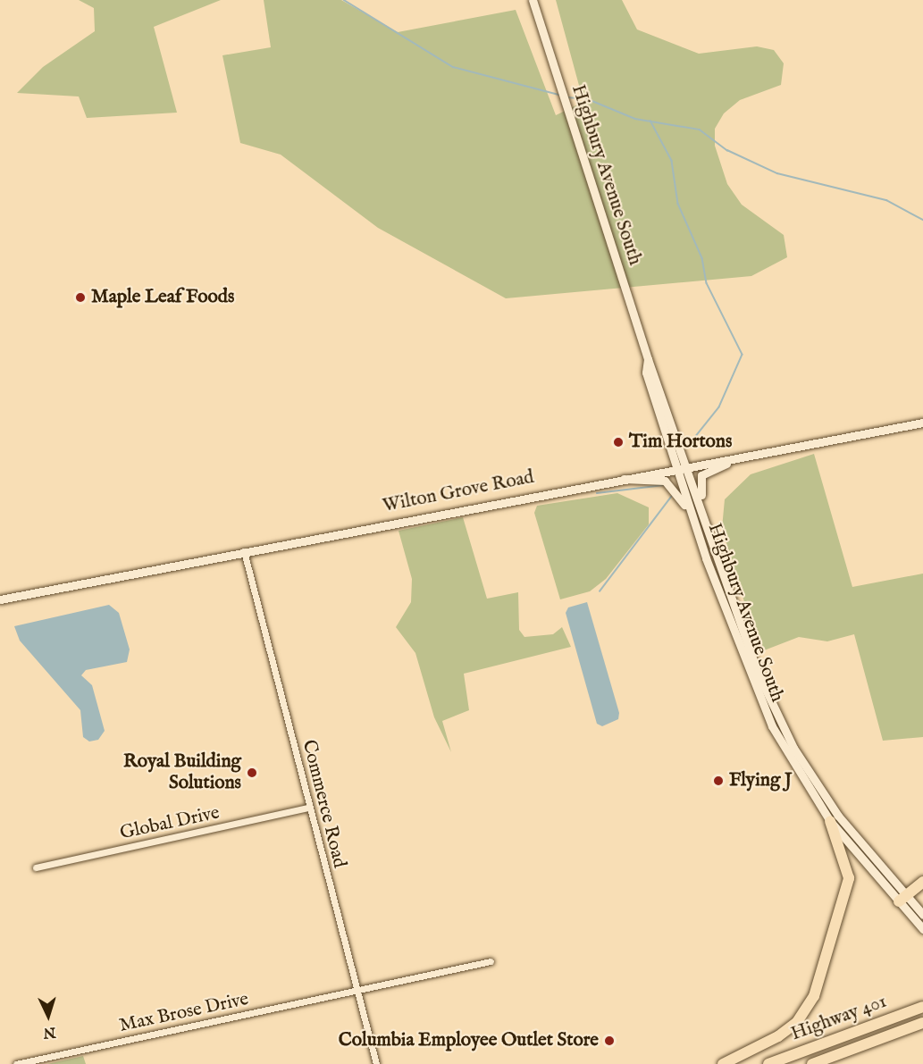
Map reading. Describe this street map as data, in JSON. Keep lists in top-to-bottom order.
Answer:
{
  "streets": {
    "highway": ["Highway 401"],
    "main road": ["Highbury Avenue South", "Wilton Grove Road"],
    "street": ["Commerce Road", "Global Drive", "Max Brose Drive"]
  },
  "crossings": [
    ["Highbury Avenue South", "Wilton Grove Road"],
    ["Wilton Grove Road", "Commerce Road"],
    ["Commerce Road", "Global Drive"],
    ["Commerce Road", "Max Brose Drive"]
  ],
  "places": [
    "Maple Leaf Foods",
    "Tim Hortons",
    "Royal Building Solutions",
    "Flying J",
    "Columbia Employee Outlet Store"
  ],
  "north": "bottom"
}
